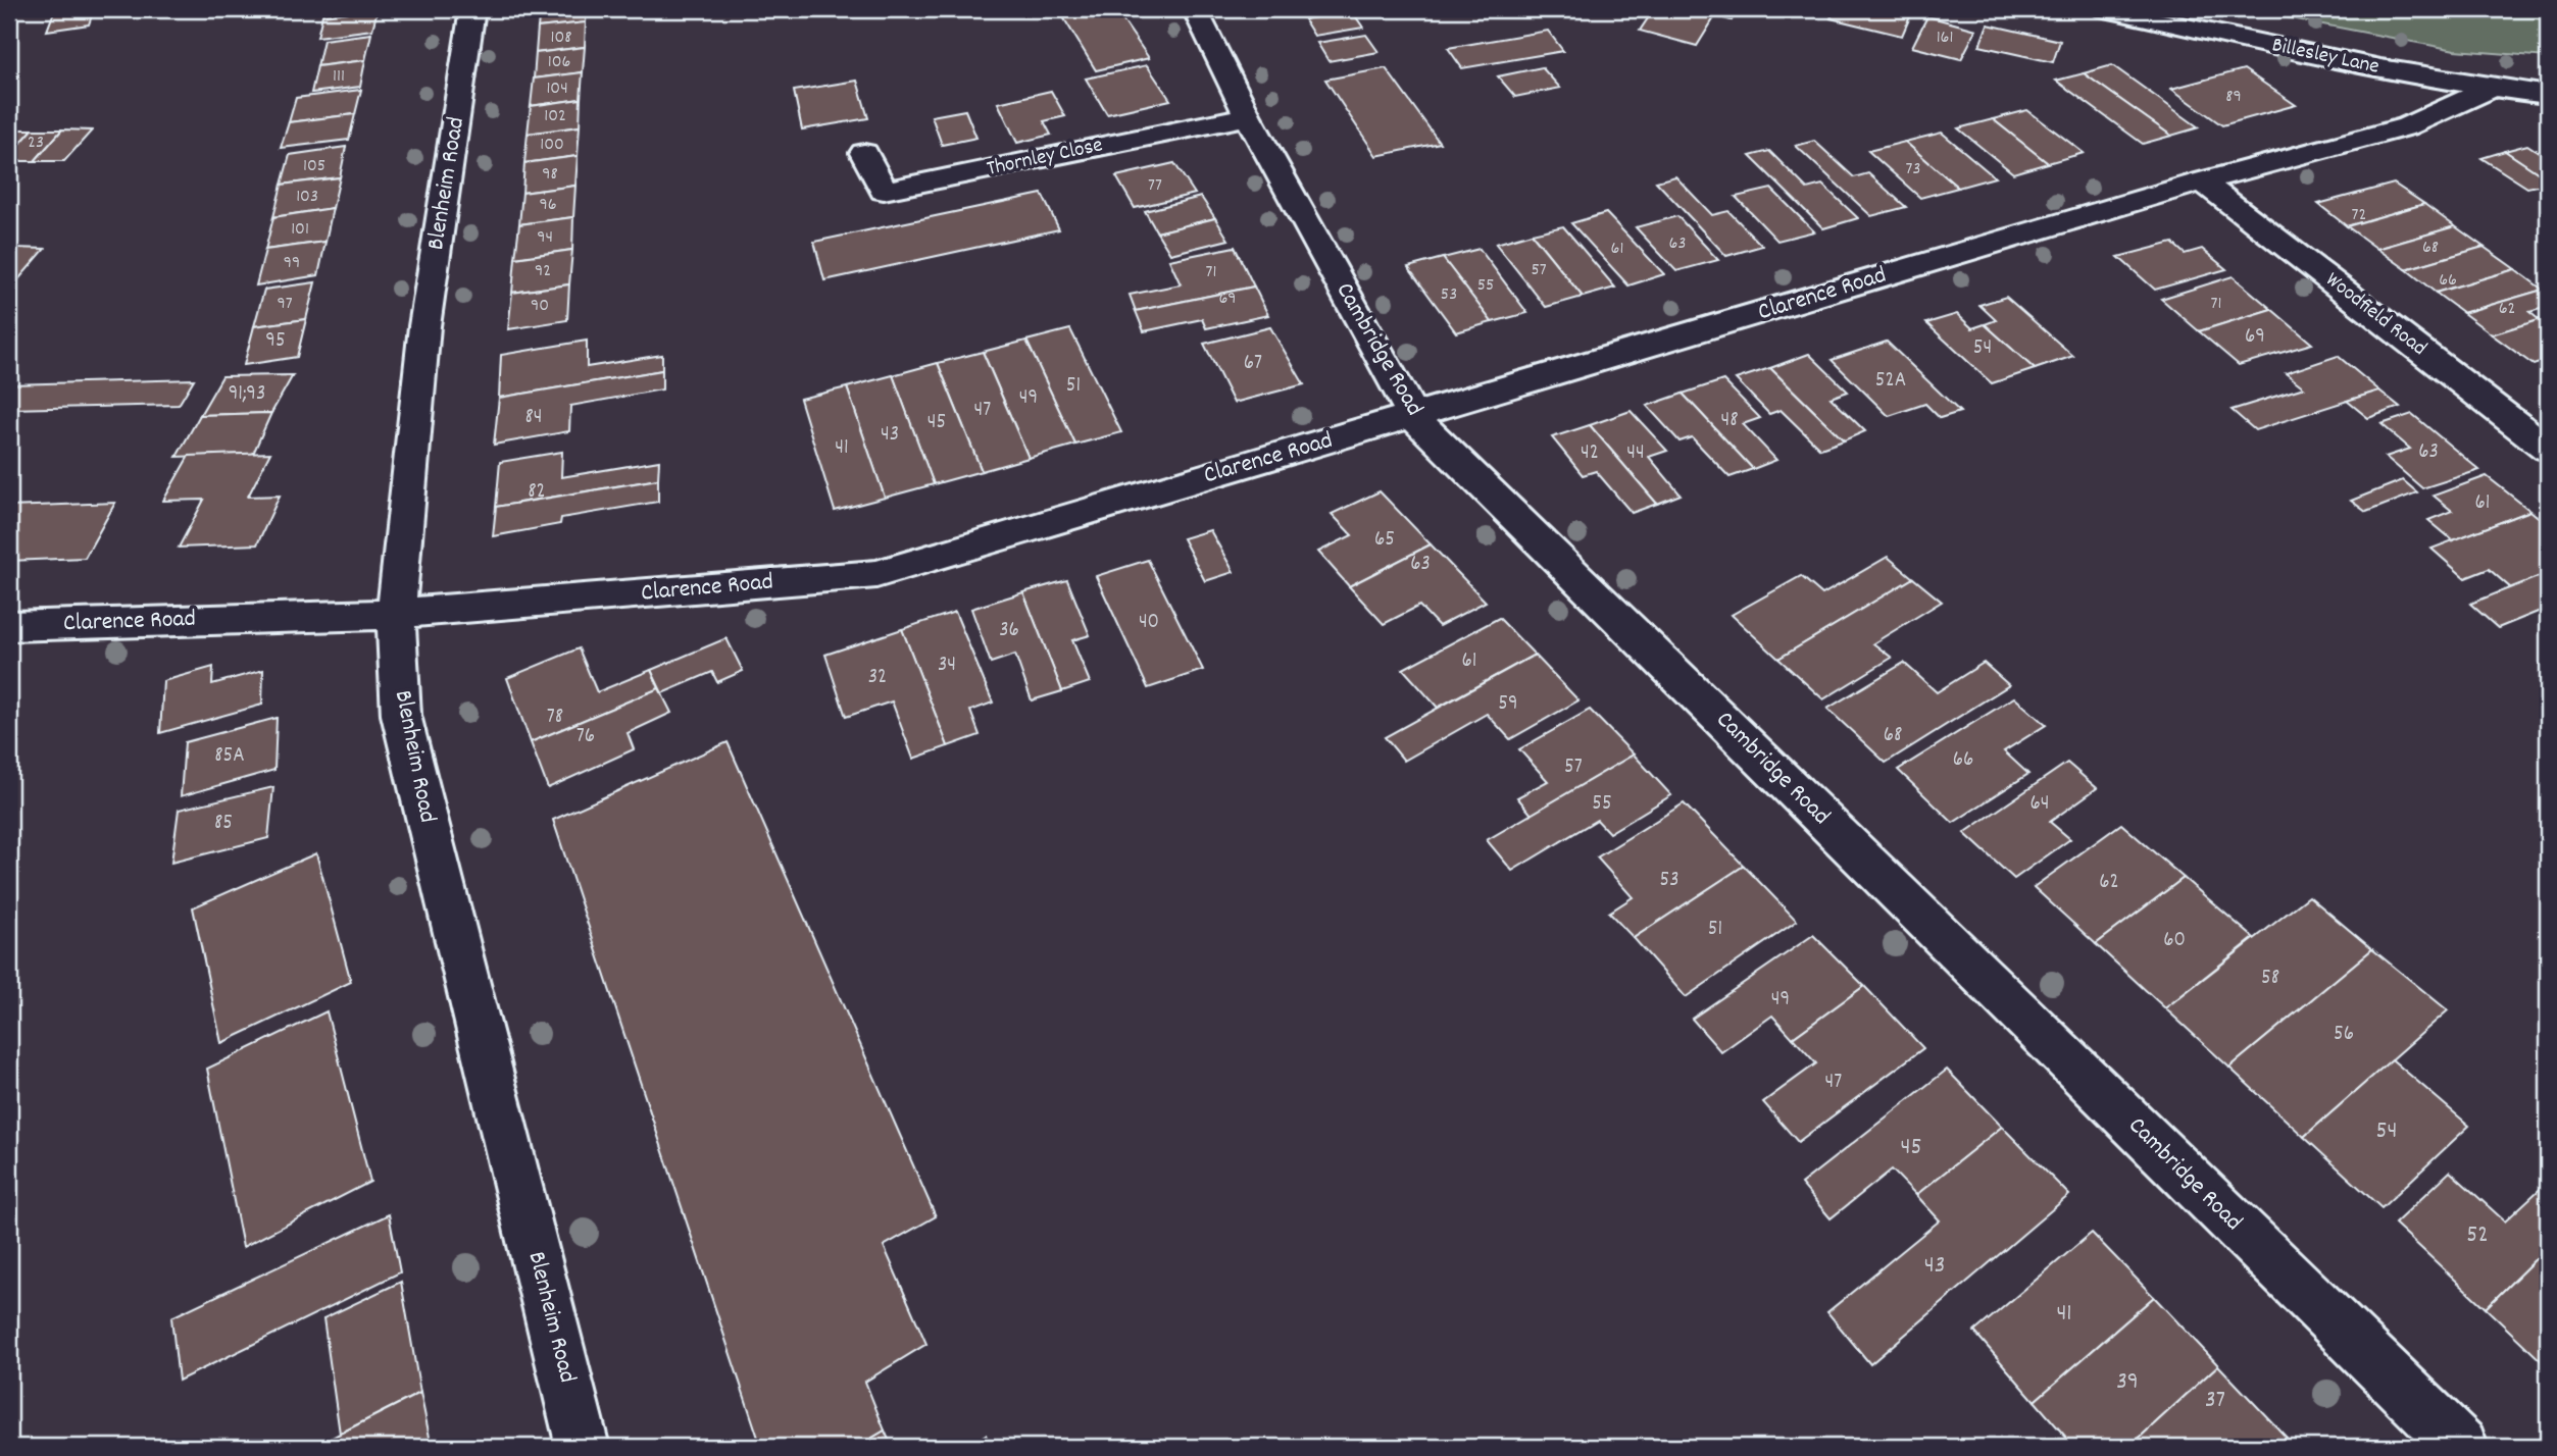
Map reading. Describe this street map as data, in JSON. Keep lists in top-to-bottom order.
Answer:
{
  "streets": {
    "street": [
      "Billesley Lane",
      "Thornley Close",
      "Blenheim Road",
      "Clarence Road",
      "Woodfield Road",
      "Cambridge Road"
    ]
  },
  "crossings": [
    ["Billesley Lane", "Clarence Road"],
    ["Thornley Close", "Cambridge Road"],
    ["Blenheim Road", "Clarence Road"],
    ["Clarence Road", "Woodfield Road"],
    ["Clarence Road", "Cambridge Road"]
  ],
  "house_numbers": [
    "108",
    "161",
    "106",
    "111",
    "104",
    "89",
    "102",
    "23",
    "100",
    "105",
    "73",
    "98",
    "77",
    "103",
    "96",
    "72",
    "101",
    "94",
    "63",
    "68",
    "61",
    "99",
    "57",
    "92",
    "71",
    "66",
    "55",
    "53",
    "69",
    "97",
    "71",
    "90",
    "62",
    "69",
    "95",
    "54",
    "67",
    "52A",
    "51",
    "91;93",
    "49",
    "47",
    "84",
    "48",
    "45",
    "43",
    "41",
    "63",
    "42",
    "44",
    "82",
    "61",
    "65",
    "63",
    "40",
    "36",
    "61",
    "34",
    "32",
    "59",
    "78",
    "68",
    "76",
    "85A",
    "66",
    "57",
    "55",
    "64",
    "85",
    "53",
    "62",
    "51",
    "60",
    "58",
    "49",
    "56",
    "47",
    "54",
    "45",
    "52",
    "43",
    "41",
    "39",
    "37"
  ]
}
